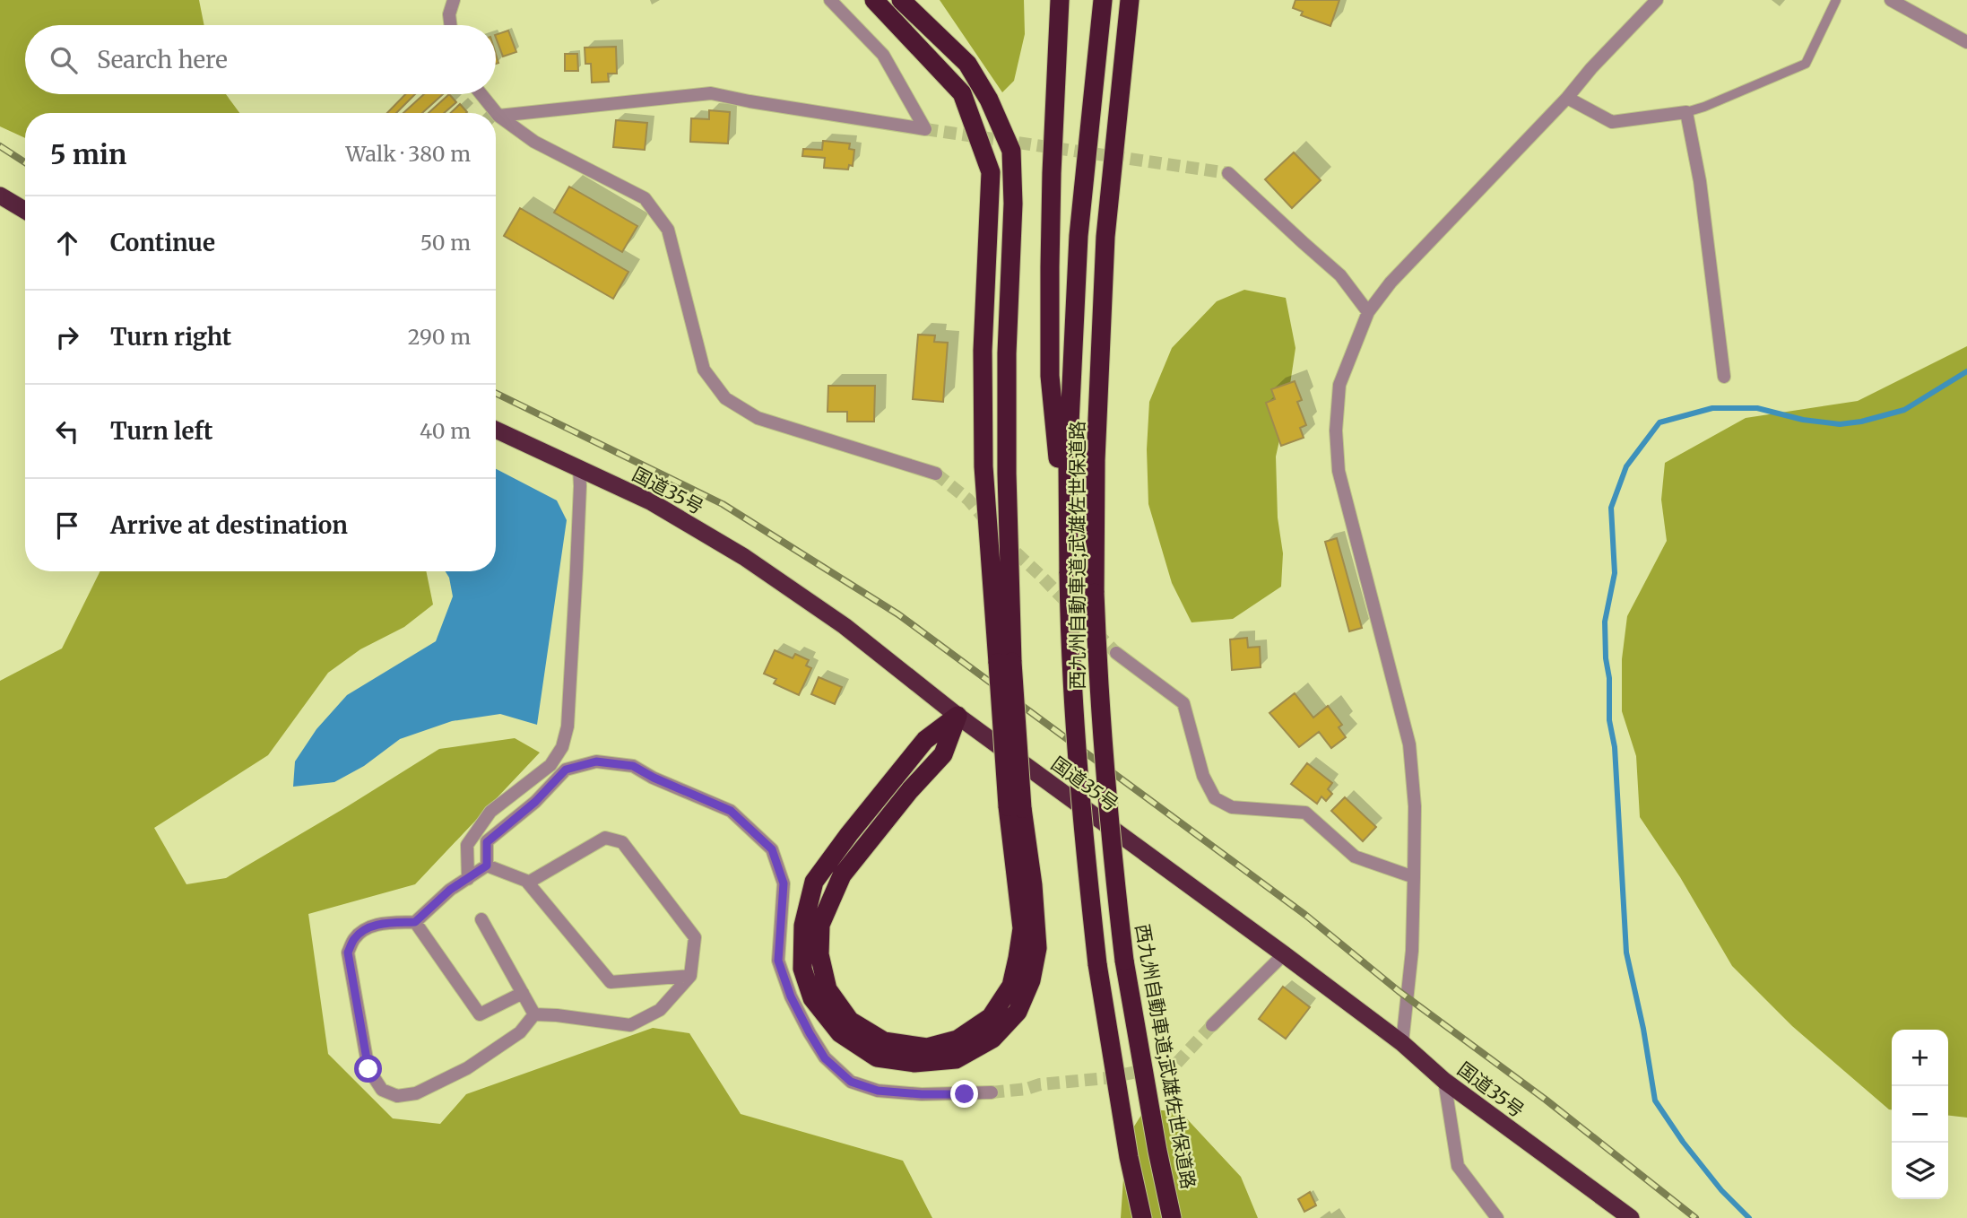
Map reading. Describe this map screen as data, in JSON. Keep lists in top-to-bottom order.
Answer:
{
  "streets": {
    "highway": ["国道35号", "西九州自動車道;武雄佐世保道路"]
  },
  "page": {
    "search": "Search here",
    "heading": ["5 min", "Walk · 380 m"],
    "list": [
      ["Continue", "50 m"],
      ["Turn right", "290 m"],
      ["Turn left", "40 m"],
      "Arrive at destination"
    ],
    "map_buttons": ["+", "−"]
  }
}
